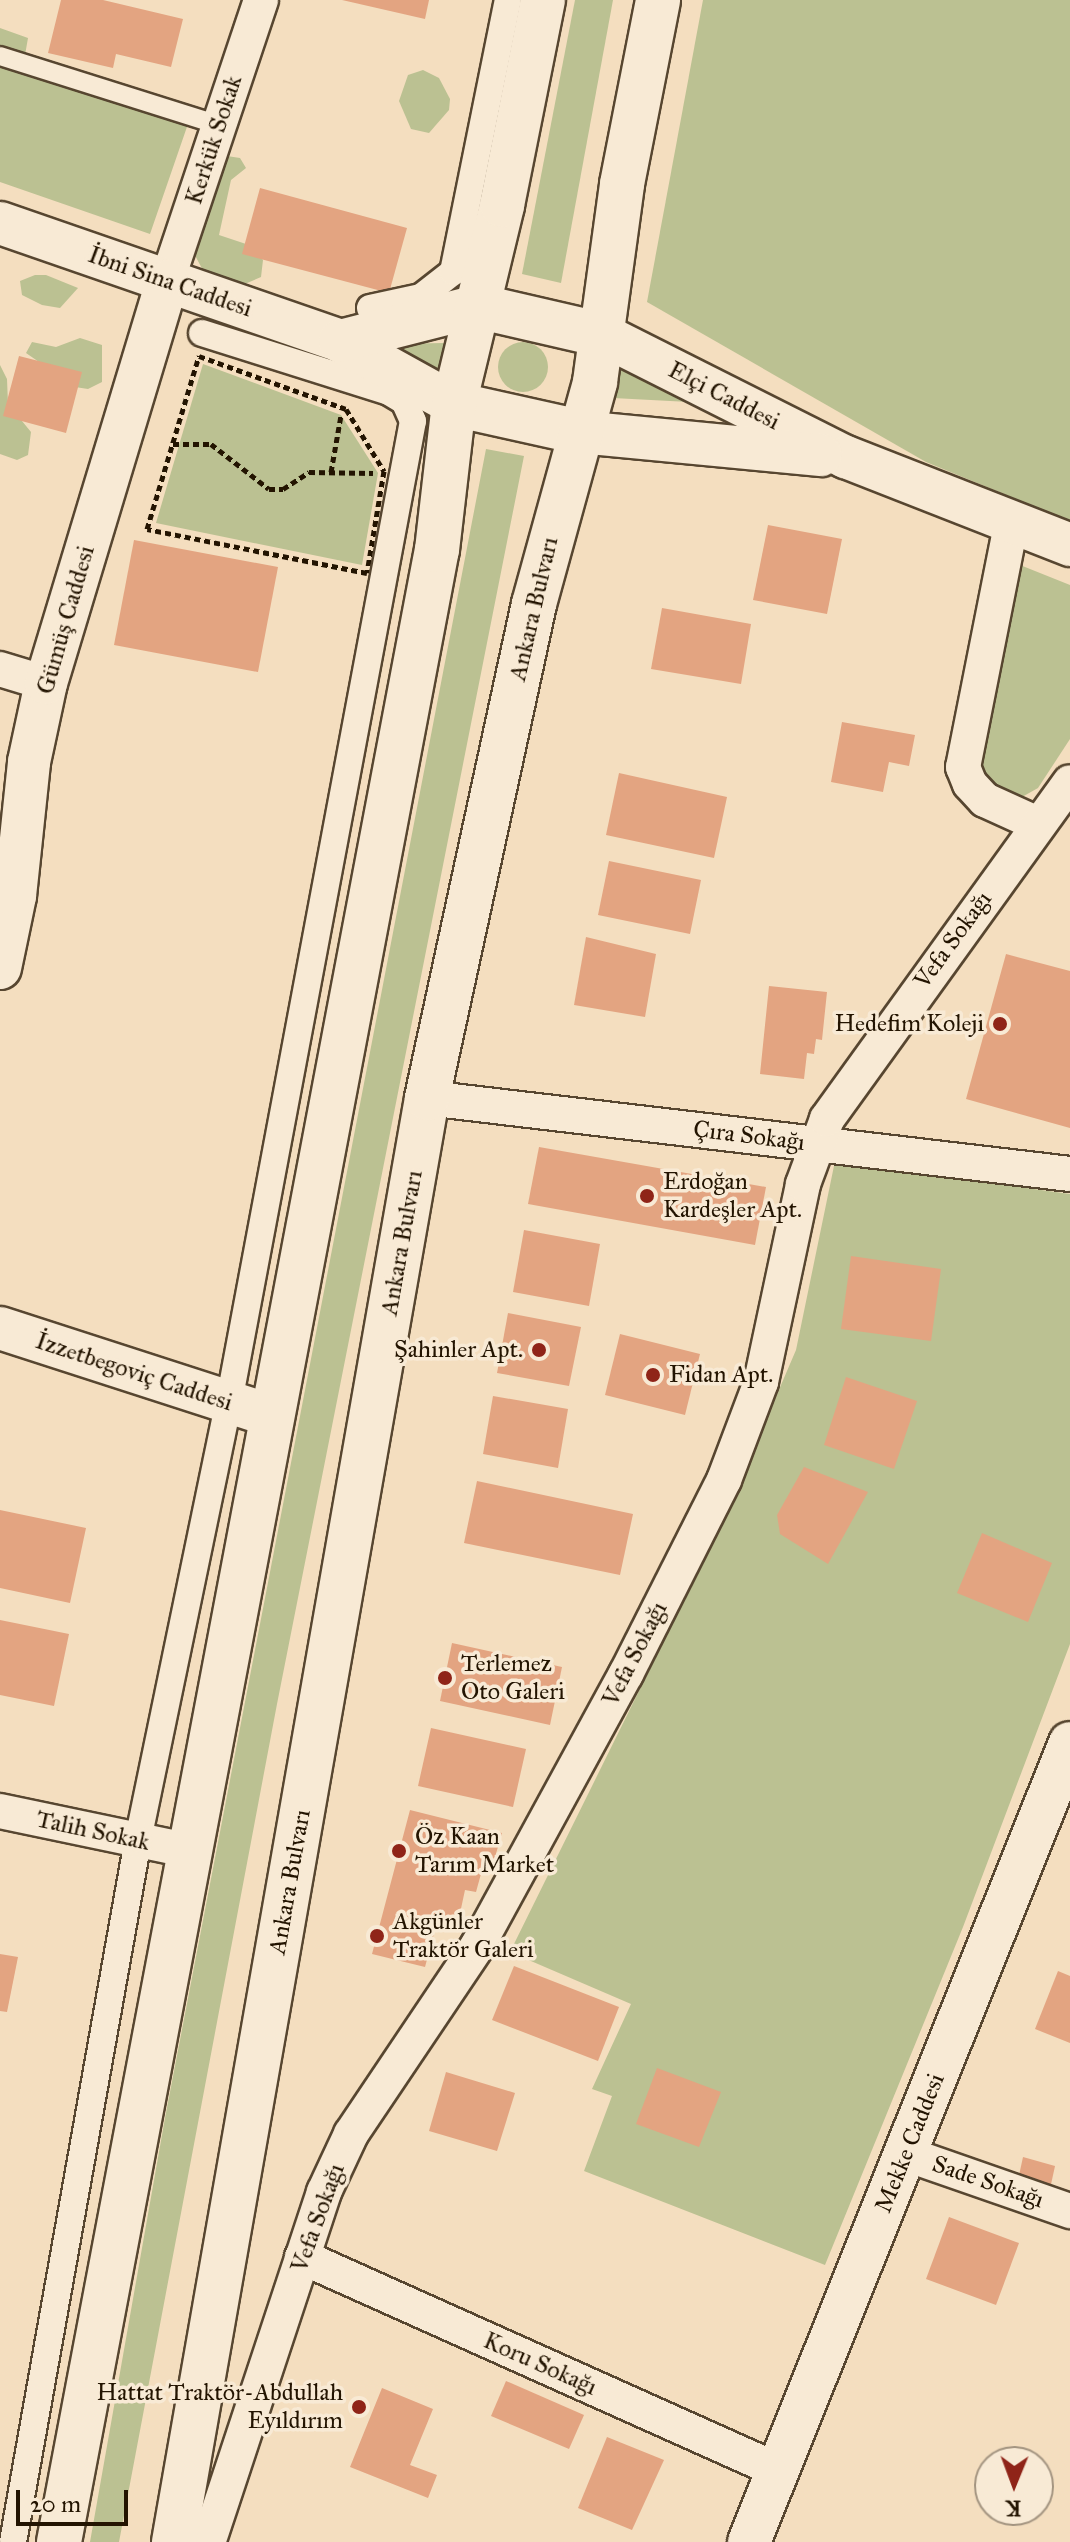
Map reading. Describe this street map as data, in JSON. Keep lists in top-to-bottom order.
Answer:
{
  "streets": {
    "main road": ["Ankara Bulvarı"],
    "street": [
      "Kerkük Sokak",
      "İbni Sina Caddesi",
      "Elçi Caddesi",
      "Gümüş Caddesi",
      "Vefa Sokağı",
      "Çıra Sokağı",
      "İzzetbegoviç Caddesi",
      "Talih Sokak",
      "Mekke Caddesi",
      "Sade Sokağı",
      "Koru Sokağı"
    ]
  },
  "crossings": [
    ["Kerkük Sokak", "İbni Sina Caddesi"],
    ["Kerkük Sokak", "Gümüş Caddesi"],
    ["İbni Sina Caddesi", "Gümüş Caddesi"],
    ["Elçi Caddesi", "Ankara Bulvarı"],
    ["Ankara Bulvarı", "Vefa Sokağı"],
    ["Ankara Bulvarı", "Çıra Sokağı"],
    ["Vefa Sokağı", "Çıra Sokağı"],
    ["Vefa Sokağı", "Koru Sokağı"],
    ["Mekke Caddesi", "Sade Sokağı"],
    ["Mekke Caddesi", "Koru Sokağı"]
  ],
  "places": [
    "Hedefim Koleji",
    "Erdoğan Kardeşler Apt.",
    "Şahinler Apt.",
    "Fidan Apt.",
    "Terlemez Oto Galeri",
    "Öz Kaan Tarım Market",
    "Akgünler Traktör Galeri",
    "Hattat Traktör-Abdullah Eyıldırım"
  ],
  "scale_bar": "20 m",
  "north": "bottom"
}
